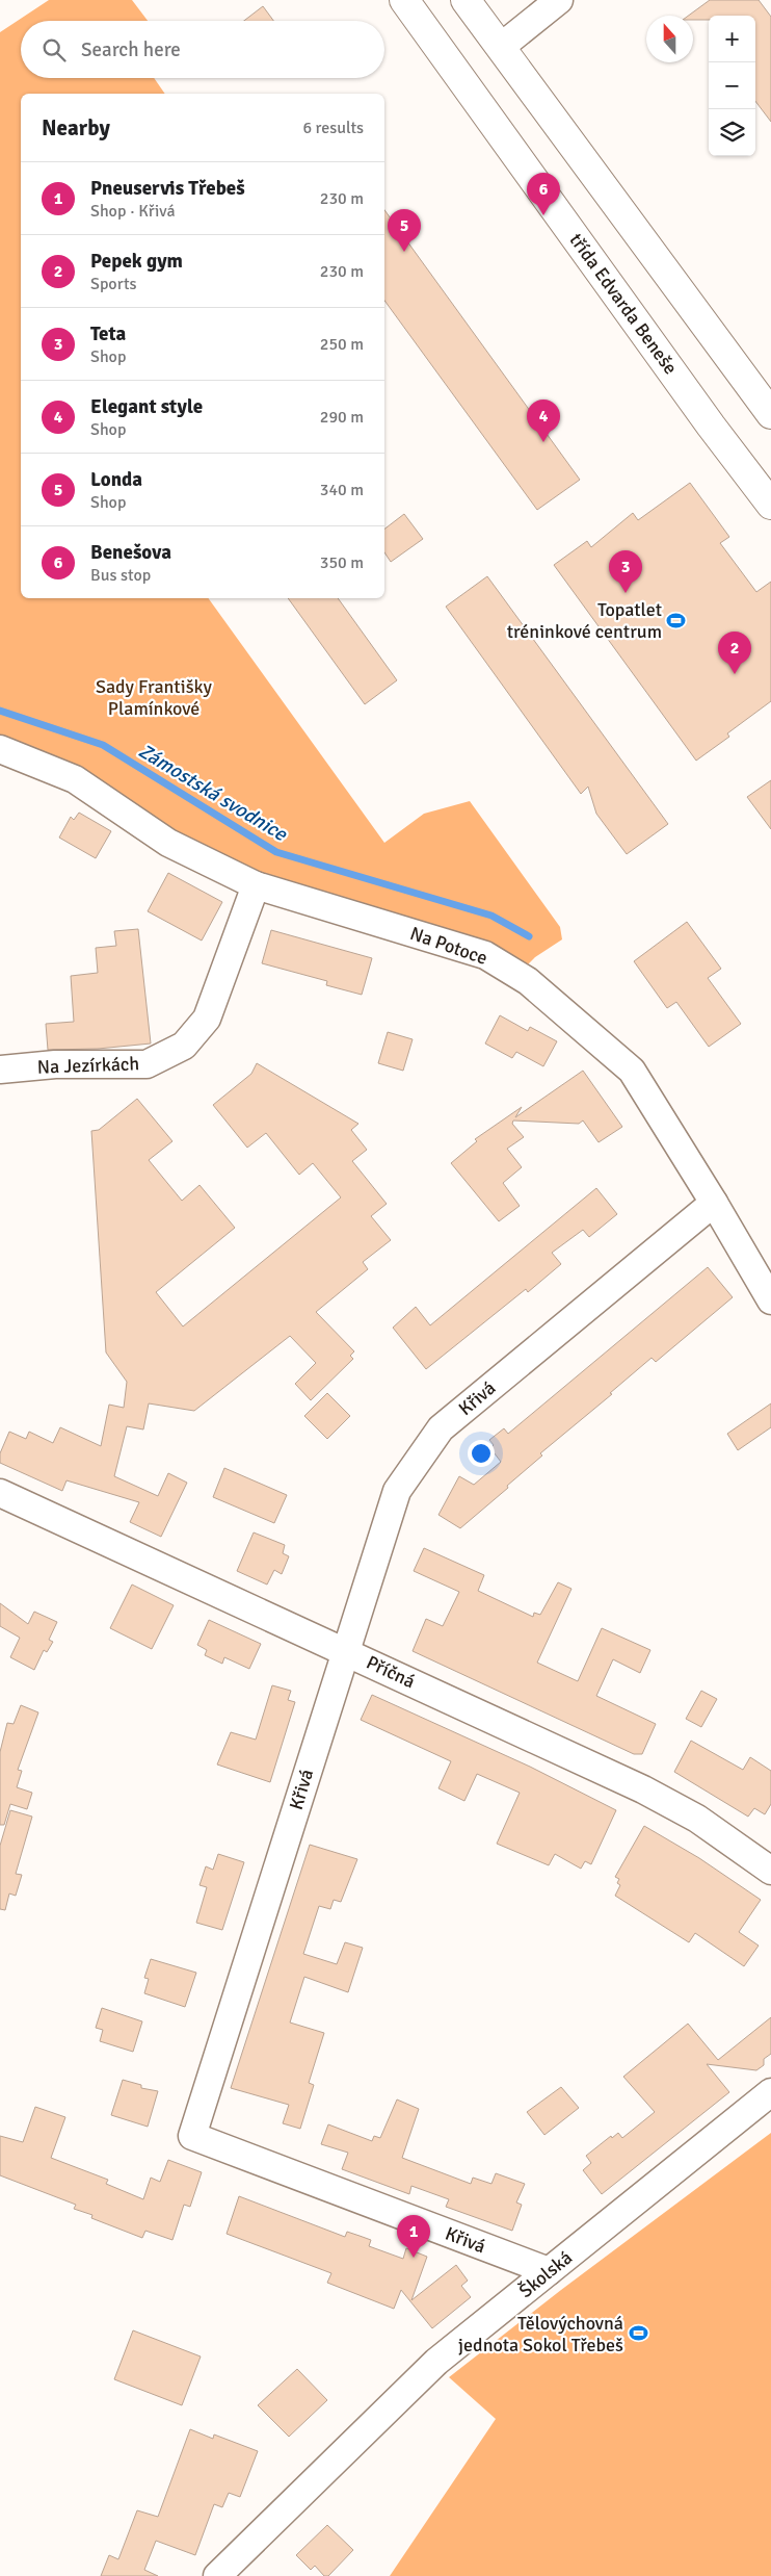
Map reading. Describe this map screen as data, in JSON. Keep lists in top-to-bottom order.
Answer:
{
  "streets": {
    "street": [
      "třída Edvarda Beneše",
      "Na Potoce",
      "Na Jezírkách",
      "Křivá",
      "Příčná",
      "Školská"
    ]
  },
  "crossings": [
    ["Na Potoce", "Na Jezírkách"],
    ["Na Potoce", "Křivá"],
    ["Křivá", "Příčná"],
    ["Křivá", "Školská"]
  ],
  "water": ["Zámostská svodnice"],
  "parks": ["Sady Františky Plamínkové"],
  "places": {
    "sports": ["Topatlet tréninkové centrum", "Tělovýchovná jednota Sokol Třebeš"]
  },
  "north": "top",
  "page": {
    "map_buttons": ["+", "−"],
    "search": "Search here",
    "heading": ["Nearby", "6 results"],
    "list": [
      {
        "mark": "1",
        "name": "Pneuservis Třebeš",
        "note": "Shop · Křivá",
        "value": "230 m"
      },
      {
        "mark": "2",
        "name": "Pepek gym",
        "note": "Sports",
        "value": "230 m"
      },
      {
        "mark": "3",
        "name": "Teta",
        "note": "Shop",
        "value": "250 m"
      },
      {
        "mark": "4",
        "name": "Elegant style",
        "note": "Shop",
        "value": "290 m"
      },
      {
        "mark": "5",
        "name": "Londa",
        "note": "Shop",
        "value": "340 m"
      },
      {
        "mark": "6",
        "name": "Benešova",
        "note": "Bus stop",
        "value": "350 m"
      }
    ],
    "pins": [
      "6",
      "5",
      "4",
      "3",
      "2",
      "1"
    ]
  }
}
